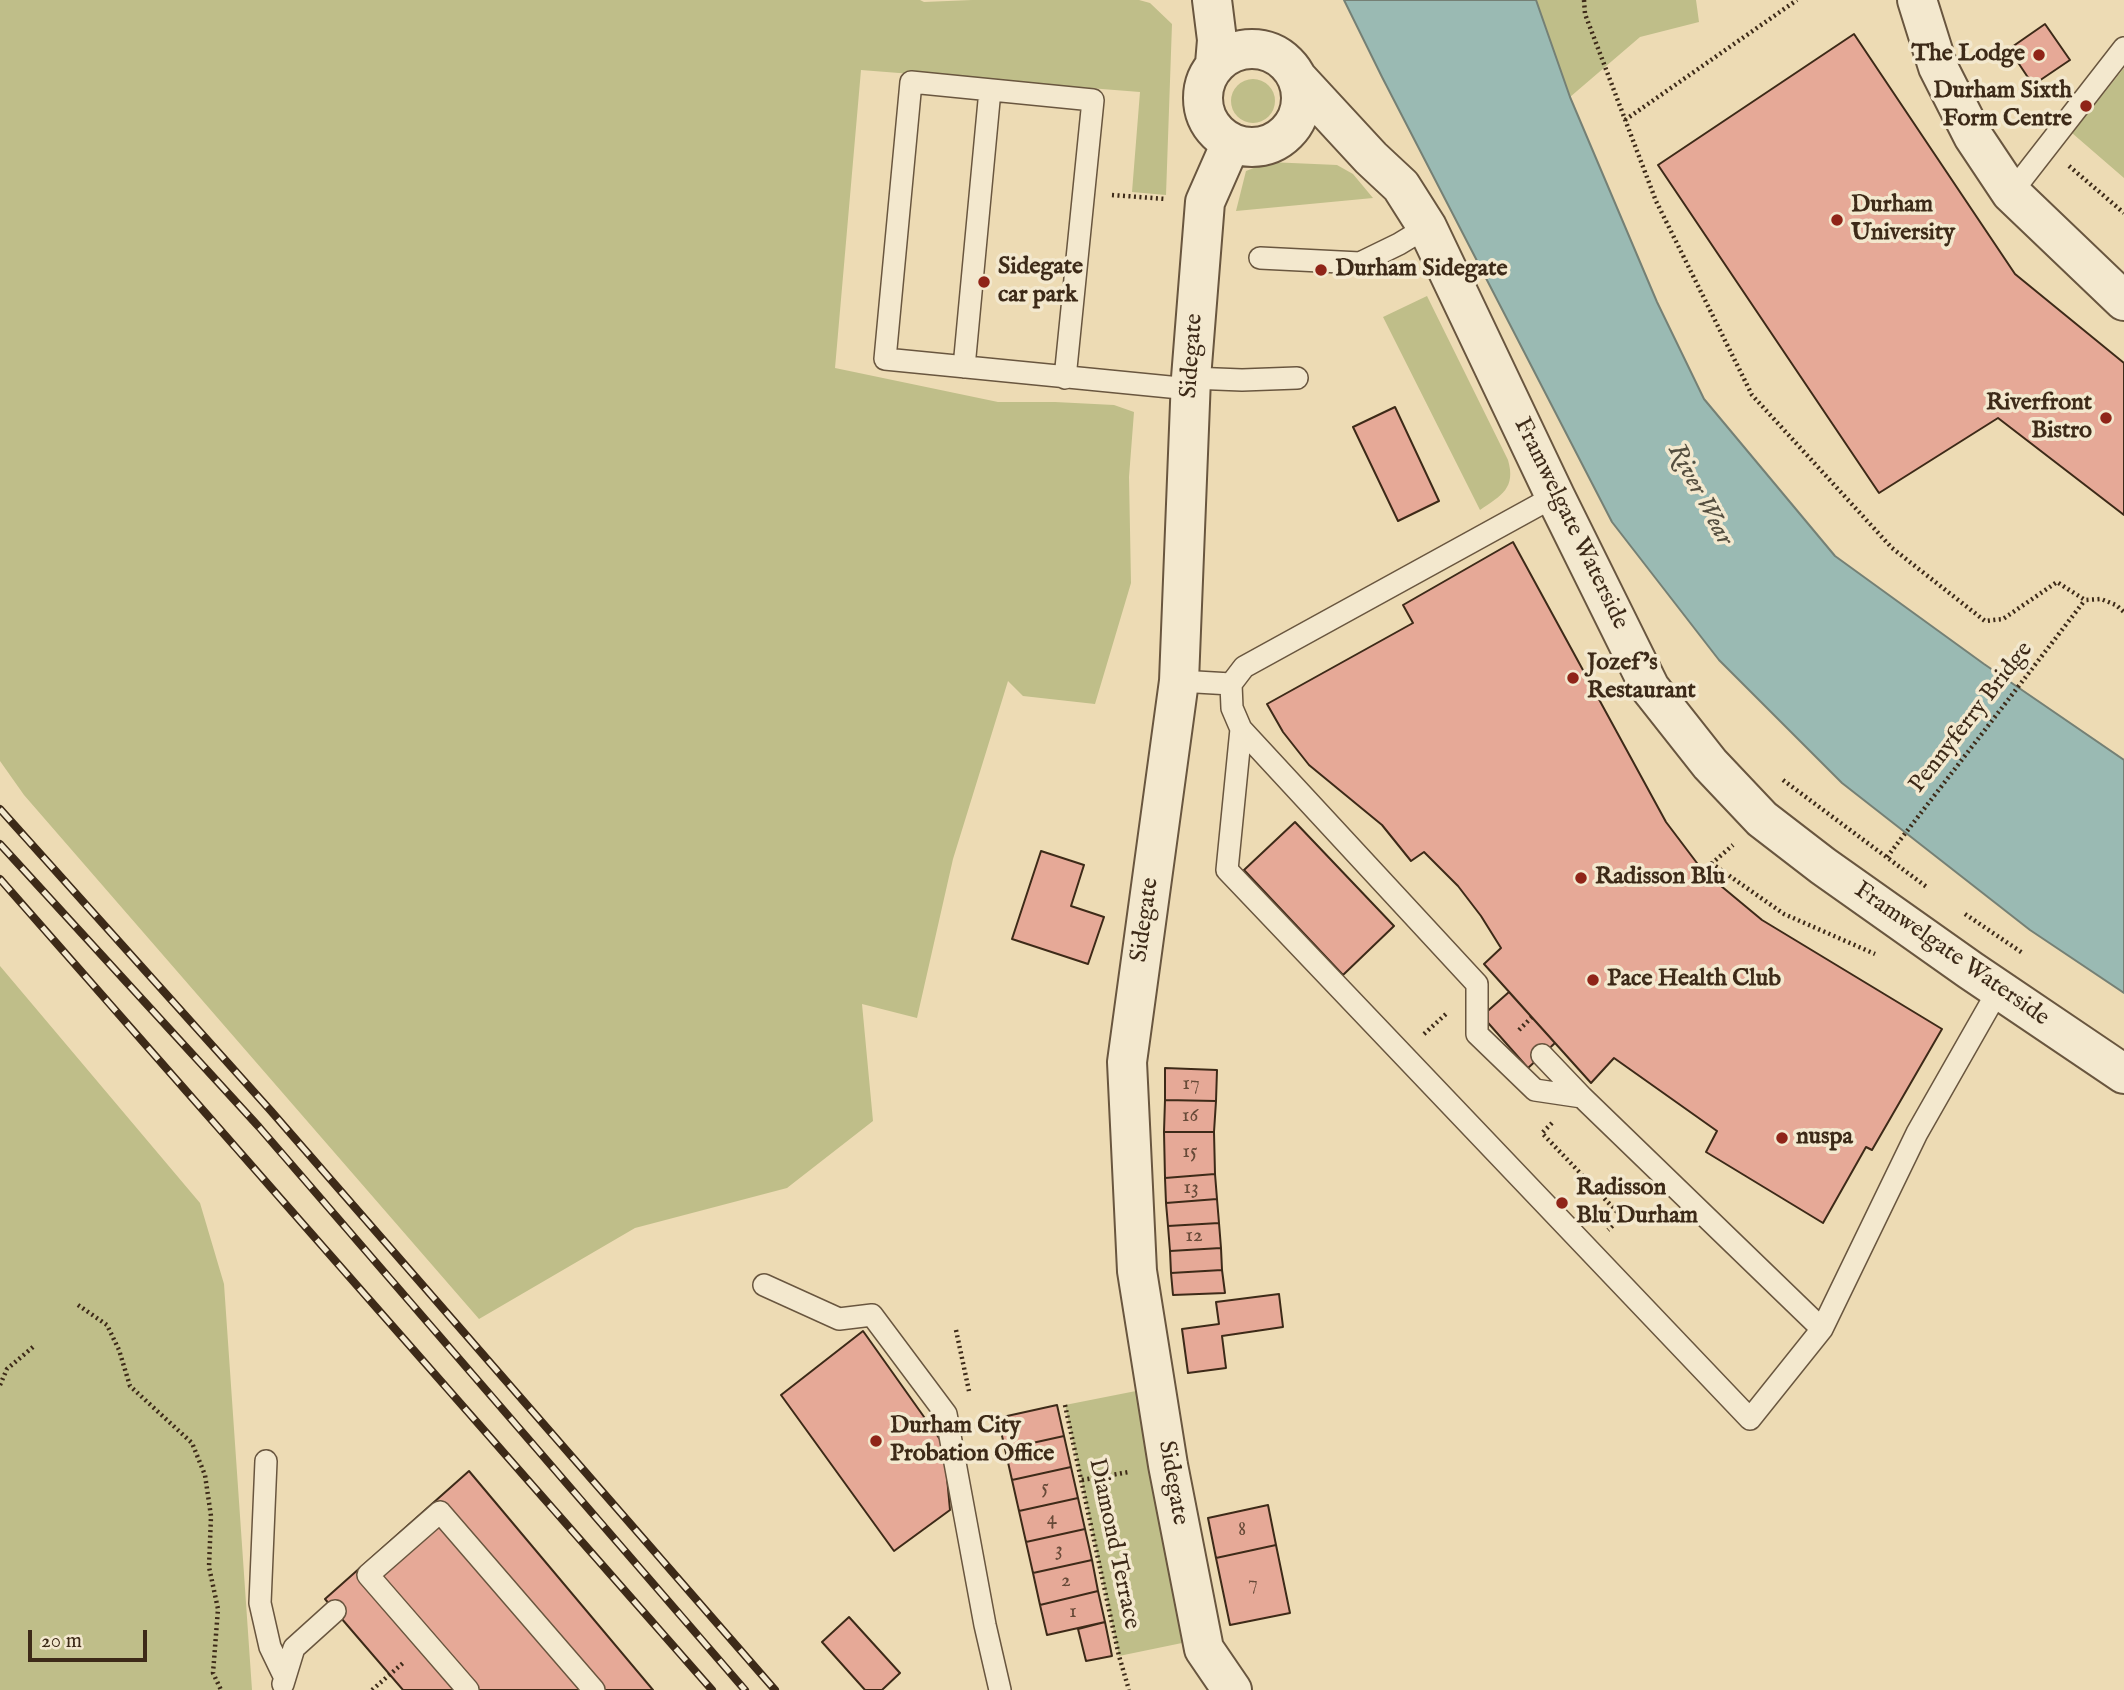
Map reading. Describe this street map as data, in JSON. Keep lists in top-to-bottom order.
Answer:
{
  "streets": {
    "street": ["Sidegate", "Framwelgate Waterside"],
    "path": ["Pennyferry Bridge", "Diamond Terrace"]
  },
  "crossings": [
    ["Sidegate", "Framwelgate Waterside"]
  ],
  "water": ["River Wear"],
  "places": [
    "The Lodge",
    "Durham Sixth Form Centre",
    "Durham University",
    "Durham Sidegate",
    "Sidegate car park",
    "Riverfront Bistro",
    "Jozef's Restaurant",
    "Radisson Blu",
    "Pace Health Club",
    "nuspa",
    "Radisson Blu Durham",
    "Durham City Probation Office"
  ],
  "house_numbers": [
    "17",
    "16",
    "15",
    "13",
    "12",
    "5",
    "4",
    "8",
    "3",
    "2",
    "7",
    "1"
  ],
  "scale_bar": "20 m"
}
